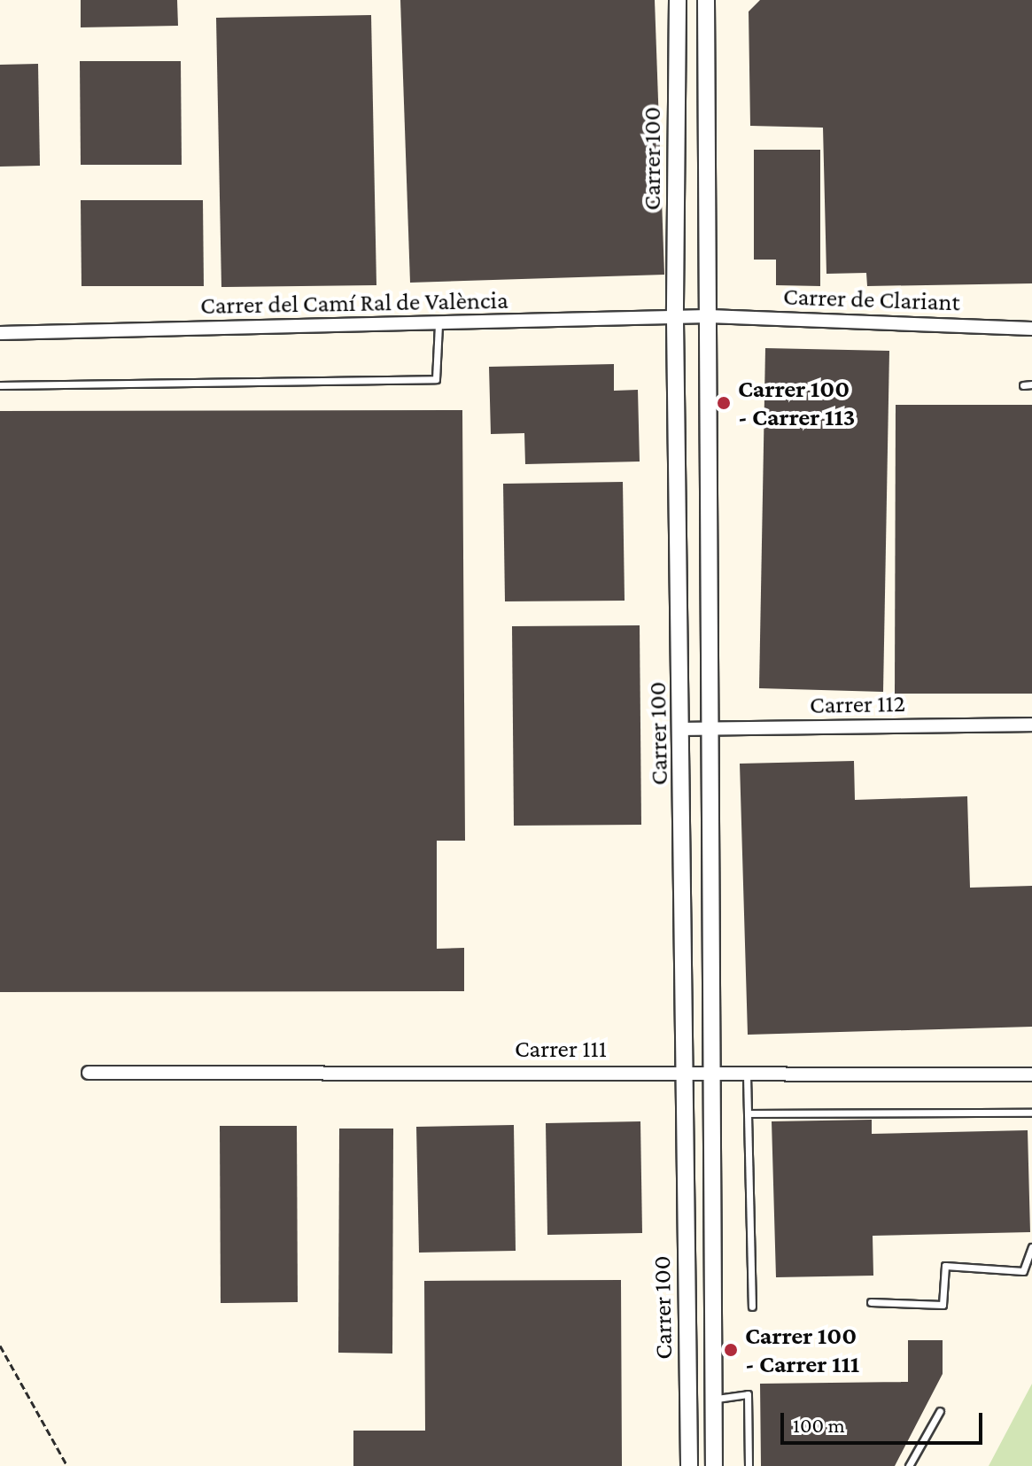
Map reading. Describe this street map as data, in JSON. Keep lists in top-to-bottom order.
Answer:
{
  "streets": {
    "street": [
      "Carrer 100",
      "Carrer de Clariant",
      "Carrer del Camí Ral de València",
      "Carrer 112",
      "Carrer 111"
    ]
  },
  "crossings": [
    ["Carrer 100", "Carrer de Clariant"],
    ["Carrer 100", "Carrer del Camí Ral de València"],
    ["Carrer 100", "Carrer 112"],
    ["Carrer 100", "Carrer 111"],
    ["Carrer de Clariant", "Carrer del Camí Ral de València"]
  ],
  "places": ["Carrer 100 - Carrer 113", "Carrer 100 - Carrer 111"],
  "scale_bar": "100 m"
}
